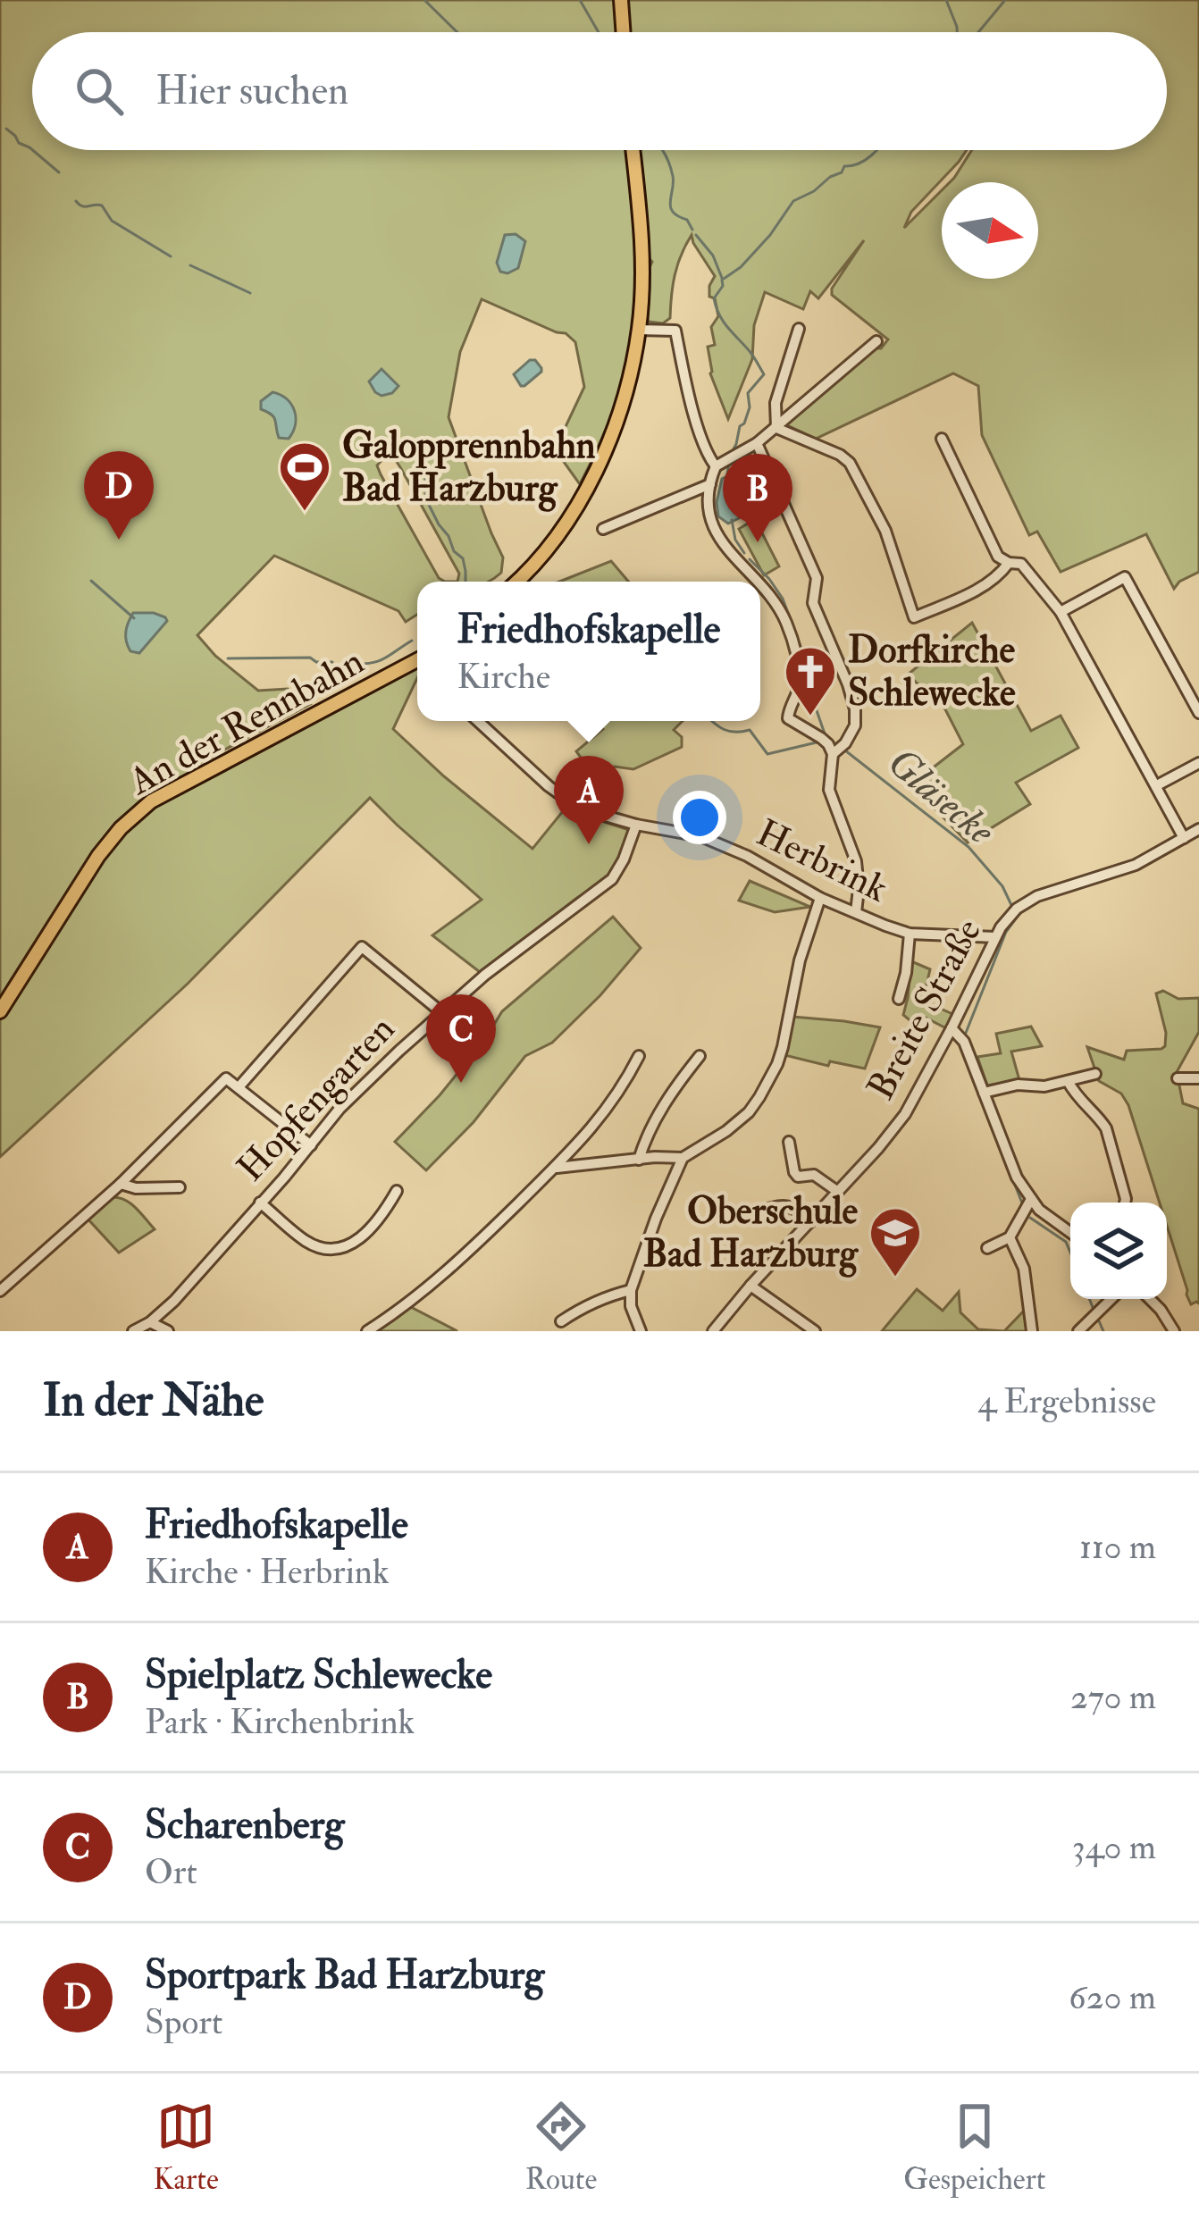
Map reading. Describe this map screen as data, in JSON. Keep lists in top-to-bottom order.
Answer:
{
  "streets": {
    "main road": ["An der Rennbahn"],
    "street": ["Herbrink", "Breite Straße", "Hopfengarten"]
  },
  "crossings": [
    ["Herbrink", "Breite Straße"],
    ["Herbrink", "Hopfengarten"]
  ],
  "water": ["Gläsecke"],
  "places": {
    "sports": ["Galopprennbahn Bad Harzburg"],
    "church": ["Dorfkirche Schlewecke"],
    "school or university": ["Oberschule Bad Harzburg"]
  },
  "north": "right",
  "page": {
    "search": "Hier suchen",
    "pins": [
      "D",
      "B",
      "A",
      "C"
    ],
    "popup": ["Friedhofskapelle", "Kirche"],
    "heading": ["In der Nähe", "4 Ergebnisse"],
    "list": [
      {
        "mark": "A",
        "name": "Friedhofskapelle",
        "note": "Kirche · Herbrink",
        "value": "110 m"
      },
      {
        "mark": "B",
        "name": "Spielplatz Schlewecke",
        "note": "Park · Kirchenbrink",
        "value": "270 m"
      },
      {
        "mark": "C",
        "name": "Scharenberg",
        "note": "Ort",
        "value": "340 m"
      },
      {
        "mark": "D",
        "name": "Sportpark Bad Harzburg",
        "note": "Sport",
        "value": "620 m"
      }
    ],
    "nav": ["Karte", "Route", "Gespeichert"]
  }
}
